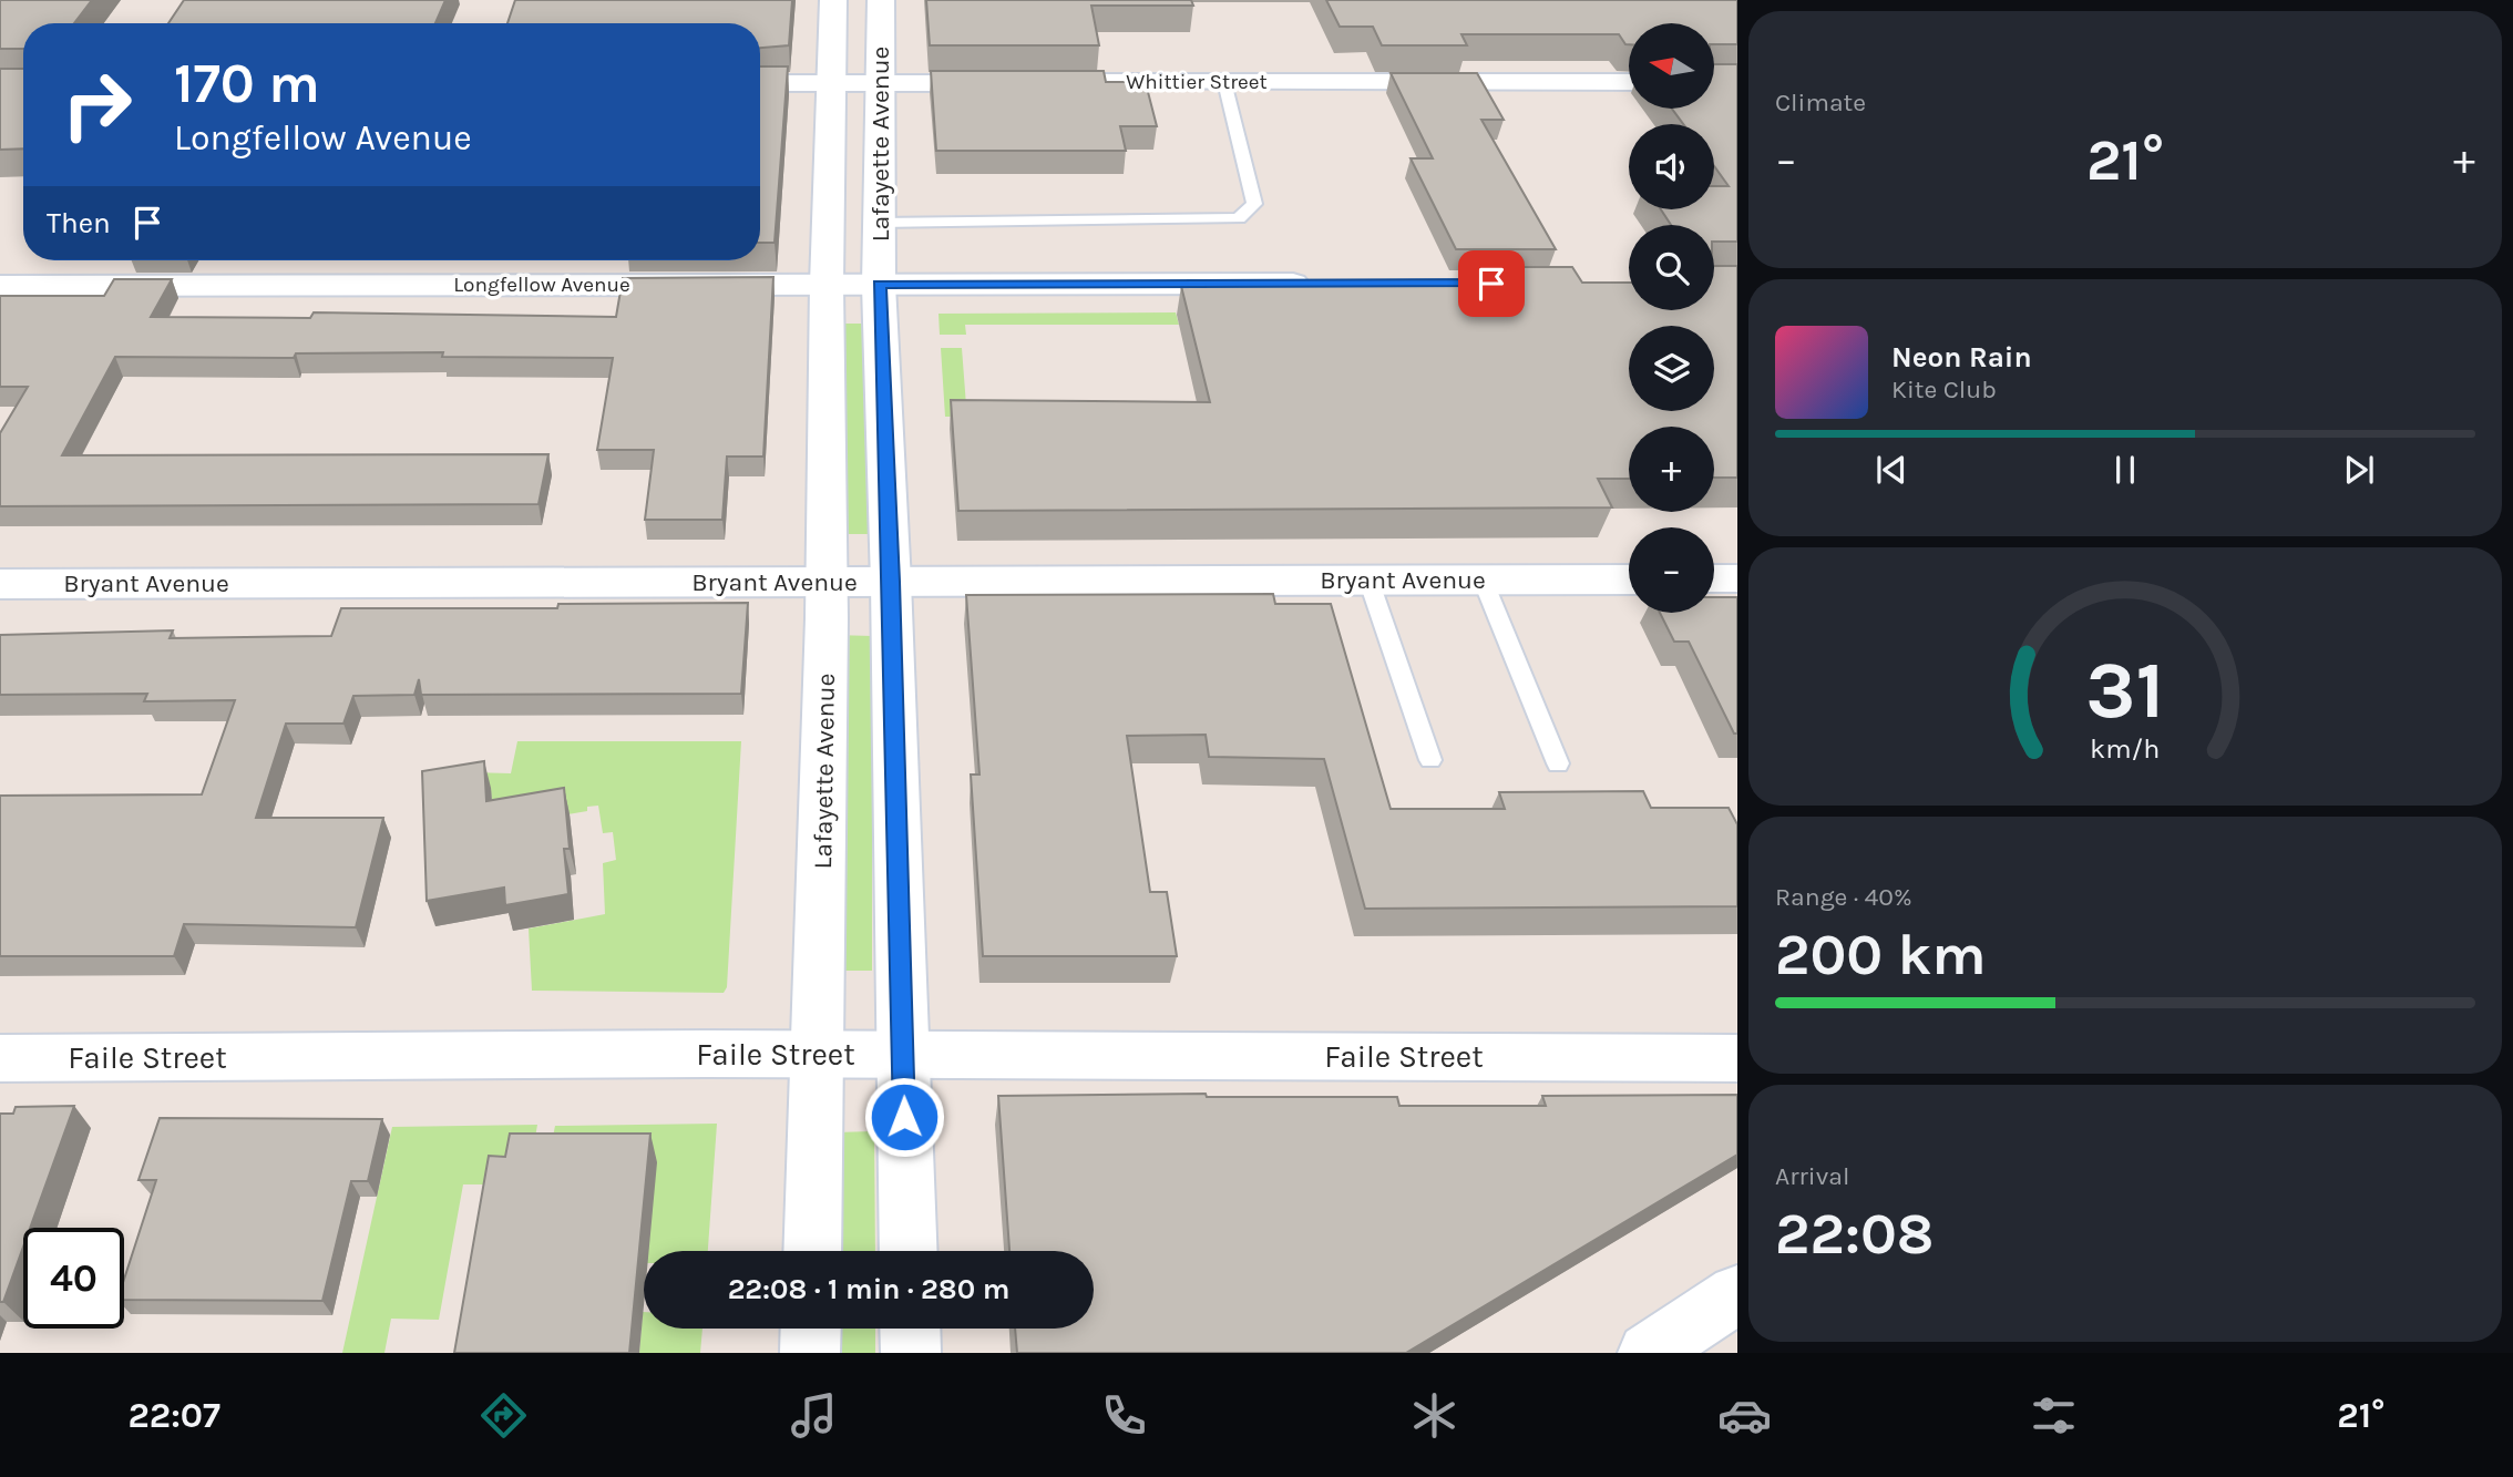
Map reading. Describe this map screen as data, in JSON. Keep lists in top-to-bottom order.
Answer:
{
  "streets": {
    "street": [
      "Whittier Street",
      "Lafayette Avenue",
      "Longfellow Avenue",
      "Bryant Avenue",
      "Faile Street"
    ]
  },
  "crossings": [
    ["Lafayette Avenue", "Longfellow Avenue"],
    ["Lafayette Avenue", "Bryant Avenue"],
    ["Lafayette Avenue", "Faile Street"]
  ],
  "north": "left",
  "page": {
    "tile": [
      "Climate",
      ["Range · 40%", "200 km"],
      ["Arrival", "22:08"]
    ],
    "map_buttons": ["+", "−"],
    "turn": ["170 m", "Longfellow Avenue"],
    "heat": ["−", "21°", "+"],
    "then": "Then",
    "song": ["Neon Rain", "Kite Club"],
    "limit": "40",
    "trip": "22:08 · 1 min · 280 m",
    "tabs": ["22:07", "21°"],
    "gauge": ["31", "km/h"]
  }
}
